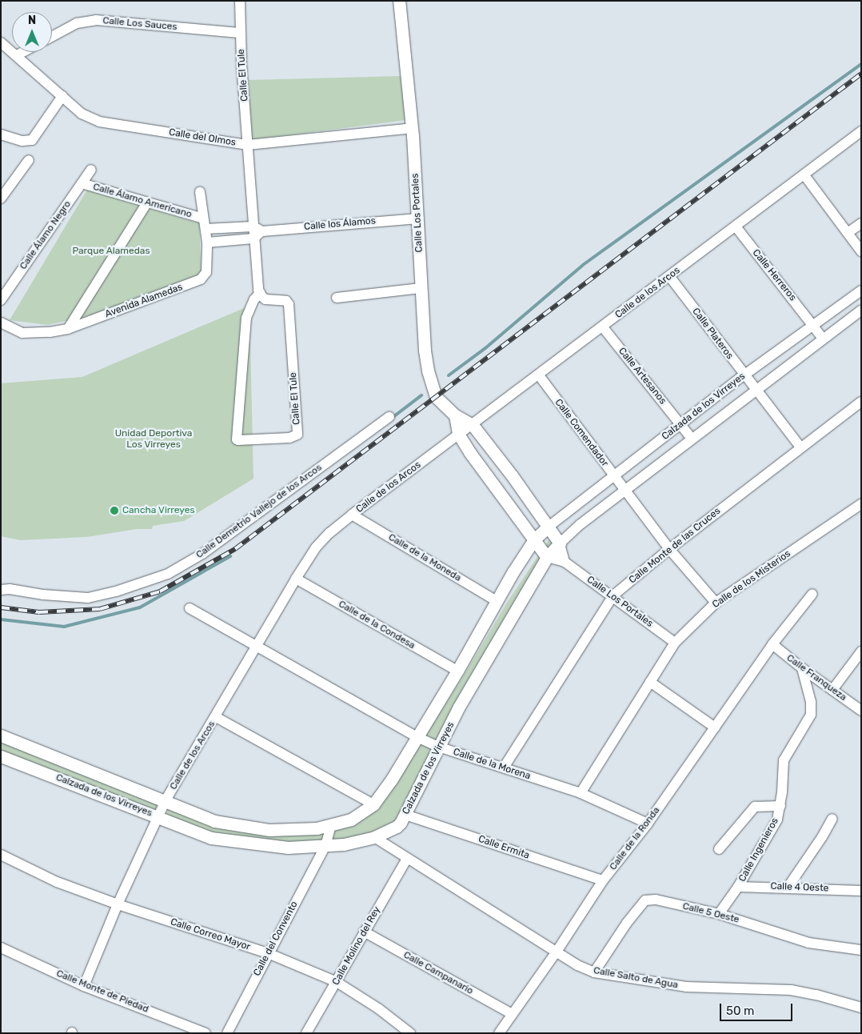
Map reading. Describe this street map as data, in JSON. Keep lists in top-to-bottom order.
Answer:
{
  "streets": {
    "street": [
      "Calle Los Sauces",
      "Calle El Tule",
      "Calle del Olmos",
      "Calle Álamo Americano",
      "Calle Los Portales",
      "Calle los Álamos",
      "Calle Álamo Negro",
      "Calle Herreros",
      "Calle de los Arcos",
      "Avenida Alamedas",
      "Calle Plateros",
      "Calle Artesanos",
      "Calzada de los Virreyes",
      "Calle Comendador",
      "Calle Demetrio Vallejo de los Arcos",
      "Calle Monte de las Cruces",
      "Calle de la Moneda",
      "Calle de los Misterios",
      "Calle de la Condesa",
      "Calle Franqueza",
      "Calle de la Morena",
      "Calle de la Ronda",
      "Calle Ermita",
      "Calle Ingenieros",
      "Calle 4 Oeste",
      "Calle 5 Oeste",
      "Calle Correo Mayor",
      "Calle del Convento",
      "Calle Molino del Rey",
      "Calle Campanario",
      "Calle Salto de Agua",
      "Calle Monte de Piedad"
    ]
  },
  "crossings": [
    ["Calle Los Sauces", "Calle El Tule"],
    ["Calle El Tule", "Calle del Olmos"],
    ["Calle El Tule", "Calle los Álamos"],
    ["Calle del Olmos", "Calle Los Portales"],
    ["Calle Álamo Americano", "Calle los Álamos"],
    ["Calle Álamo Americano", "Calle Álamo Negro"],
    ["Calle Álamo Americano", "Avenida Alamedas"],
    ["Calle Los Portales", "Calle los Álamos"],
    ["Calle Los Portales", "Calle de los Arcos"],
    ["Calle Los Portales", "Calzada de los Virreyes"],
    ["Calle Los Portales", "Calle Monte de las Cruces"],
    ["Calle Los Portales", "Calle de los Misterios"],
    ["Calle los Álamos", "Avenida Alamedas"],
    ["Calle Herreros", "Calle de los Arcos"],
    ["Calle Herreros", "Calzada de los Virreyes"],
    ["Calle de los Arcos", "Calle Plateros"],
    ["Calle de los Arcos", "Calle Artesanos"],
    ["Calle de los Arcos", "Calzada de los Virreyes"],
    ["Calle de los Arcos", "Calle Comendador"],
    ["Calle de los Arcos", "Calle de la Moneda"],
    ["Calle de los Arcos", "Calle de la Condesa"],
    ["Calle de los Arcos", "Calle de la Morena"],
    ["Calle de los Arcos", "Calle Correo Mayor"],
    ["Calle de los Arcos", "Calle Monte de Piedad"],
    ["Calle Plateros", "Calzada de los Virreyes"],
    ["Calle Plateros", "Calle Monte de las Cruces"],
    ["Calle Artesanos", "Calzada de los Virreyes"],
    ["Calzada de los Virreyes", "Calle Comendador"],
    ["Calzada de los Virreyes", "Calle de la Moneda"],
    ["Calzada de los Virreyes", "Calle de la Condesa"],
    ["Calzada de los Virreyes", "Calle de la Morena"],
    ["Calzada de los Virreyes", "Calle Ermita"],
    ["Calzada de los Virreyes", "Calle del Convento"],
    ["Calzada de los Virreyes", "Calle Salto de Agua"],
    ["Calle Comendador", "Calle Monte de las Cruces"],
    ["Calle Comendador", "Calle de los Misterios"],
    ["Calle Monte de las Cruces", "Calle de la Morena"],
    ["Calle de los Misterios", "Calle de la Morena"],
    ["Calle Franqueza", "Calle de la Ronda"],
    ["Calle Franqueza", "Calle Ingenieros"],
    ["Calle de la Morena", "Calle de la Ronda"],
    ["Calle de la Ronda", "Calle Ermita"],
    ["Calle de la Ronda", "Calle Campanario"],
    ["Calle de la Ronda", "Calle Salto de Agua"],
    ["Calle Ingenieros", "Calle 4 Oeste"],
    ["Calle Ingenieros", "Calle 5 Oeste"],
    ["Calle 5 Oeste", "Calle Salto de Agua"],
    ["Calle Correo Mayor", "Calle del Convento"],
    ["Calle Correo Mayor", "Calle Molino del Rey"],
    ["Calle Molino del Rey", "Calle Campanario"],
    ["Calle Molino del Rey", "Calle Salto de Agua"]
  ],
  "parks": ["Parque Alamedas", "Unidad Deportiva Los Virreyes"],
  "places": ["Cancha Virreyes"],
  "scale_bar": "50 m",
  "north": "top"
}
